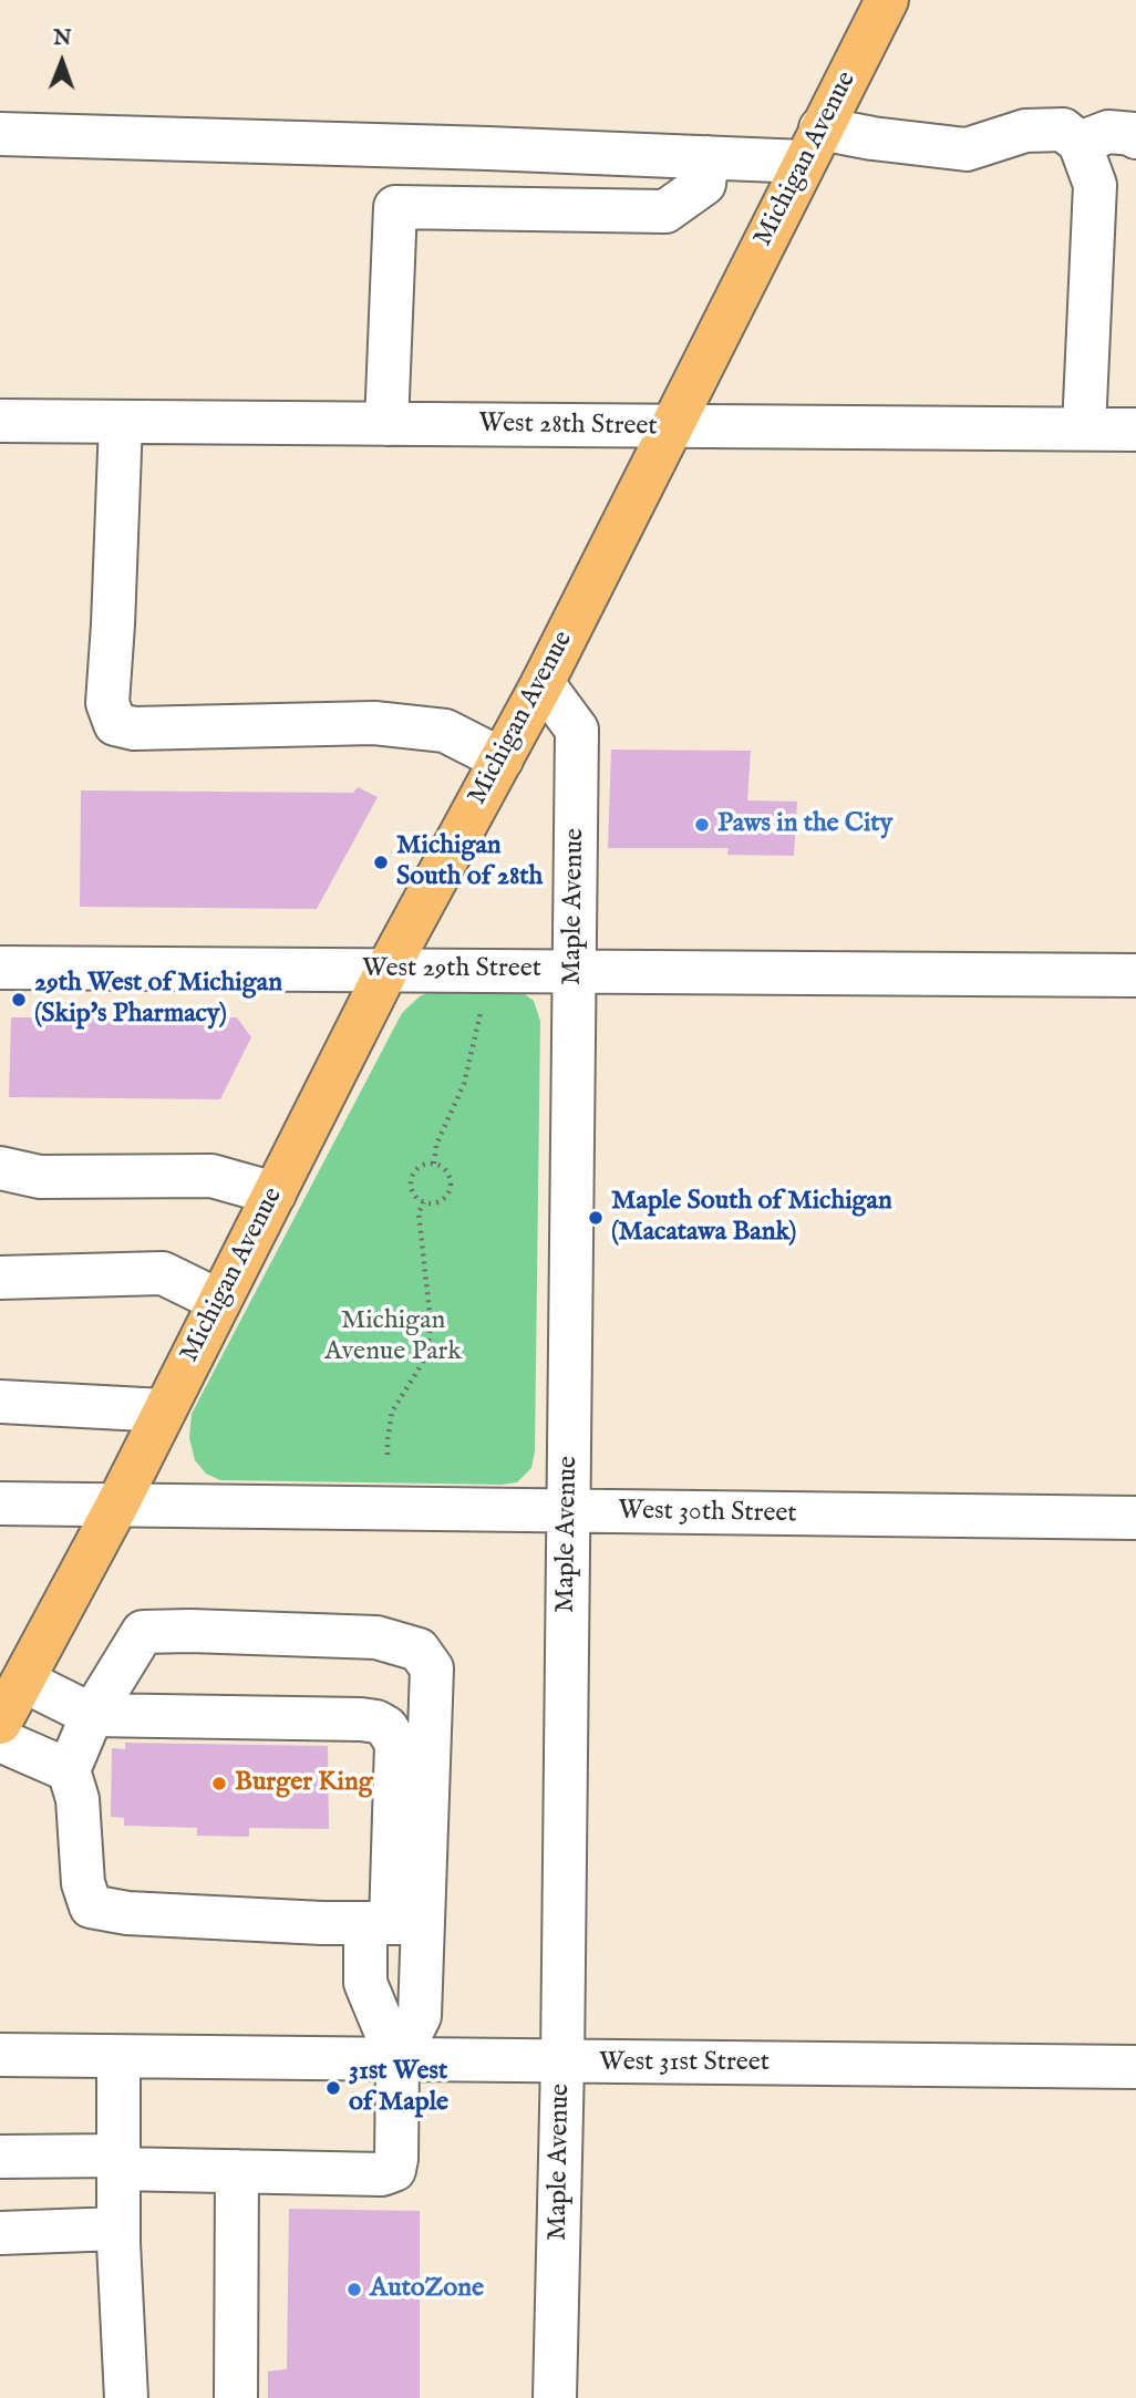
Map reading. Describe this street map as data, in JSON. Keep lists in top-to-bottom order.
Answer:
{
  "streets": {
    "main road": ["Michigan Avenue"],
    "street": [
      "West 28th Street",
      "Maple Avenue",
      "West 29th Street",
      "West 30th Street",
      "West 31st Street"
    ]
  },
  "crossings": [
    ["Michigan Avenue", "West 28th Street"],
    ["Michigan Avenue", "Maple Avenue"],
    ["Michigan Avenue", "West 29th Street"],
    ["Michigan Avenue", "West 30th Street"],
    ["Maple Avenue", "West 29th Street"],
    ["Maple Avenue", "West 30th Street"],
    ["Maple Avenue", "West 31st Street"]
  ],
  "parks": ["Michigan Avenue Park"],
  "places": [
    "Paws in the City",
    "Michigan South of 28th",
    "29th West of Michigan (Skip's Pharmacy)",
    "Maple South of Michigan (Macatawa Bank)",
    "Burger King",
    "31st West of Maple",
    "AutoZone"
  ],
  "north": "top"
}
